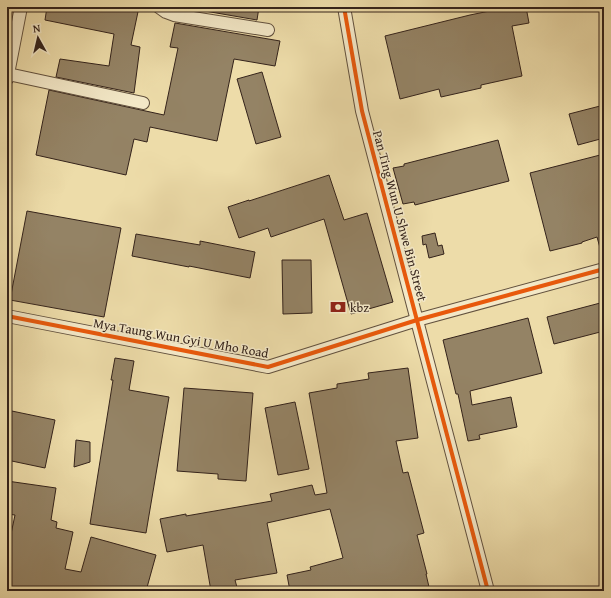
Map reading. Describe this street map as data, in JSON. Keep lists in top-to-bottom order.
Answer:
{
  "streets": {
    "street": ["Pan Ting Wun U Shwe Bin Street", "Mya Taung Wun Gyi U Mho Road"]
  },
  "crossings": [
    ["Pan Ting Wun U Shwe Bin Street", "Mya Taung Wun Gyi U Mho Road"]
  ],
  "places": {
    "bank": ["kbz"]
  },
  "north": "top"
}
